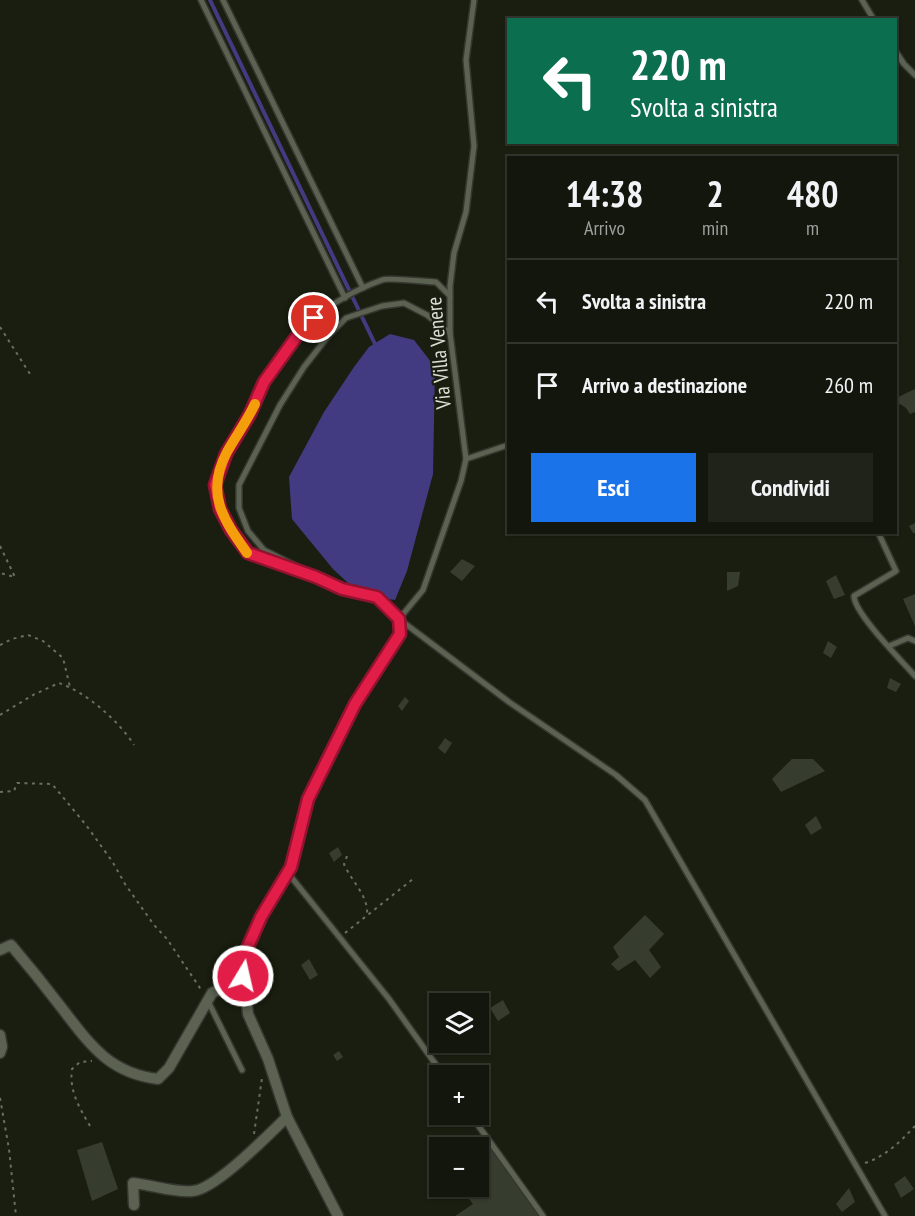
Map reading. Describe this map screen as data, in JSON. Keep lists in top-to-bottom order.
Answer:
{
  "streets": {
    "lane": ["Via Villa Venere"]
  },
  "page": {
    "turn": ["220 m", "Svolta a sinistra"],
    "eta": [
      "14:38",
      "Arrivo",
      "2",
      "min",
      "480",
      "m"
    ],
    "list": [
      {
        "name": "Svolta a sinistra",
        "value": "220 m"
      },
      {
        "name": "Arrivo a destinazione",
        "value": "260 m"
      }
    ],
    "buttons": ["Esci", "Condividi"],
    "map_buttons": ["+", "−"]
  }
}
